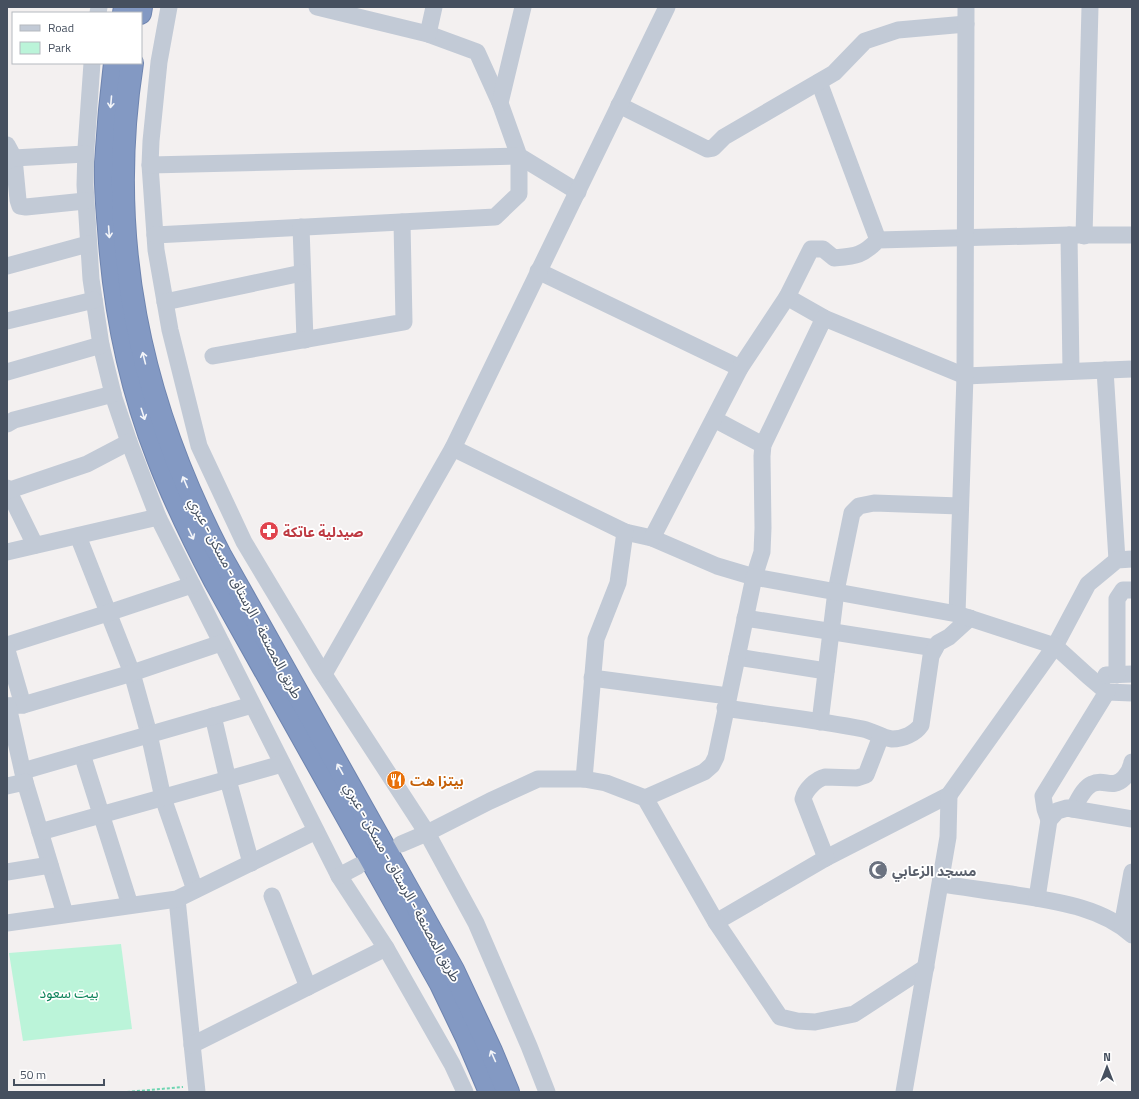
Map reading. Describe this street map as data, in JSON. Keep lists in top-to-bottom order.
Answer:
{
  "streets": {
    "highway": ["طريق المصنعة - الرستاق - مسكن - عبري"]
  },
  "parks": ["بيت سعود"],
  "places": {
    "pharmacy": ["صيدلية عاتكة"],
    "restaurant": ["بيتزا هت"],
    "mosque": ["مسجد الزعابي"]
  },
  "legend": ["Road", "Park"],
  "scale_bar": "50 m",
  "north": "top"
}
